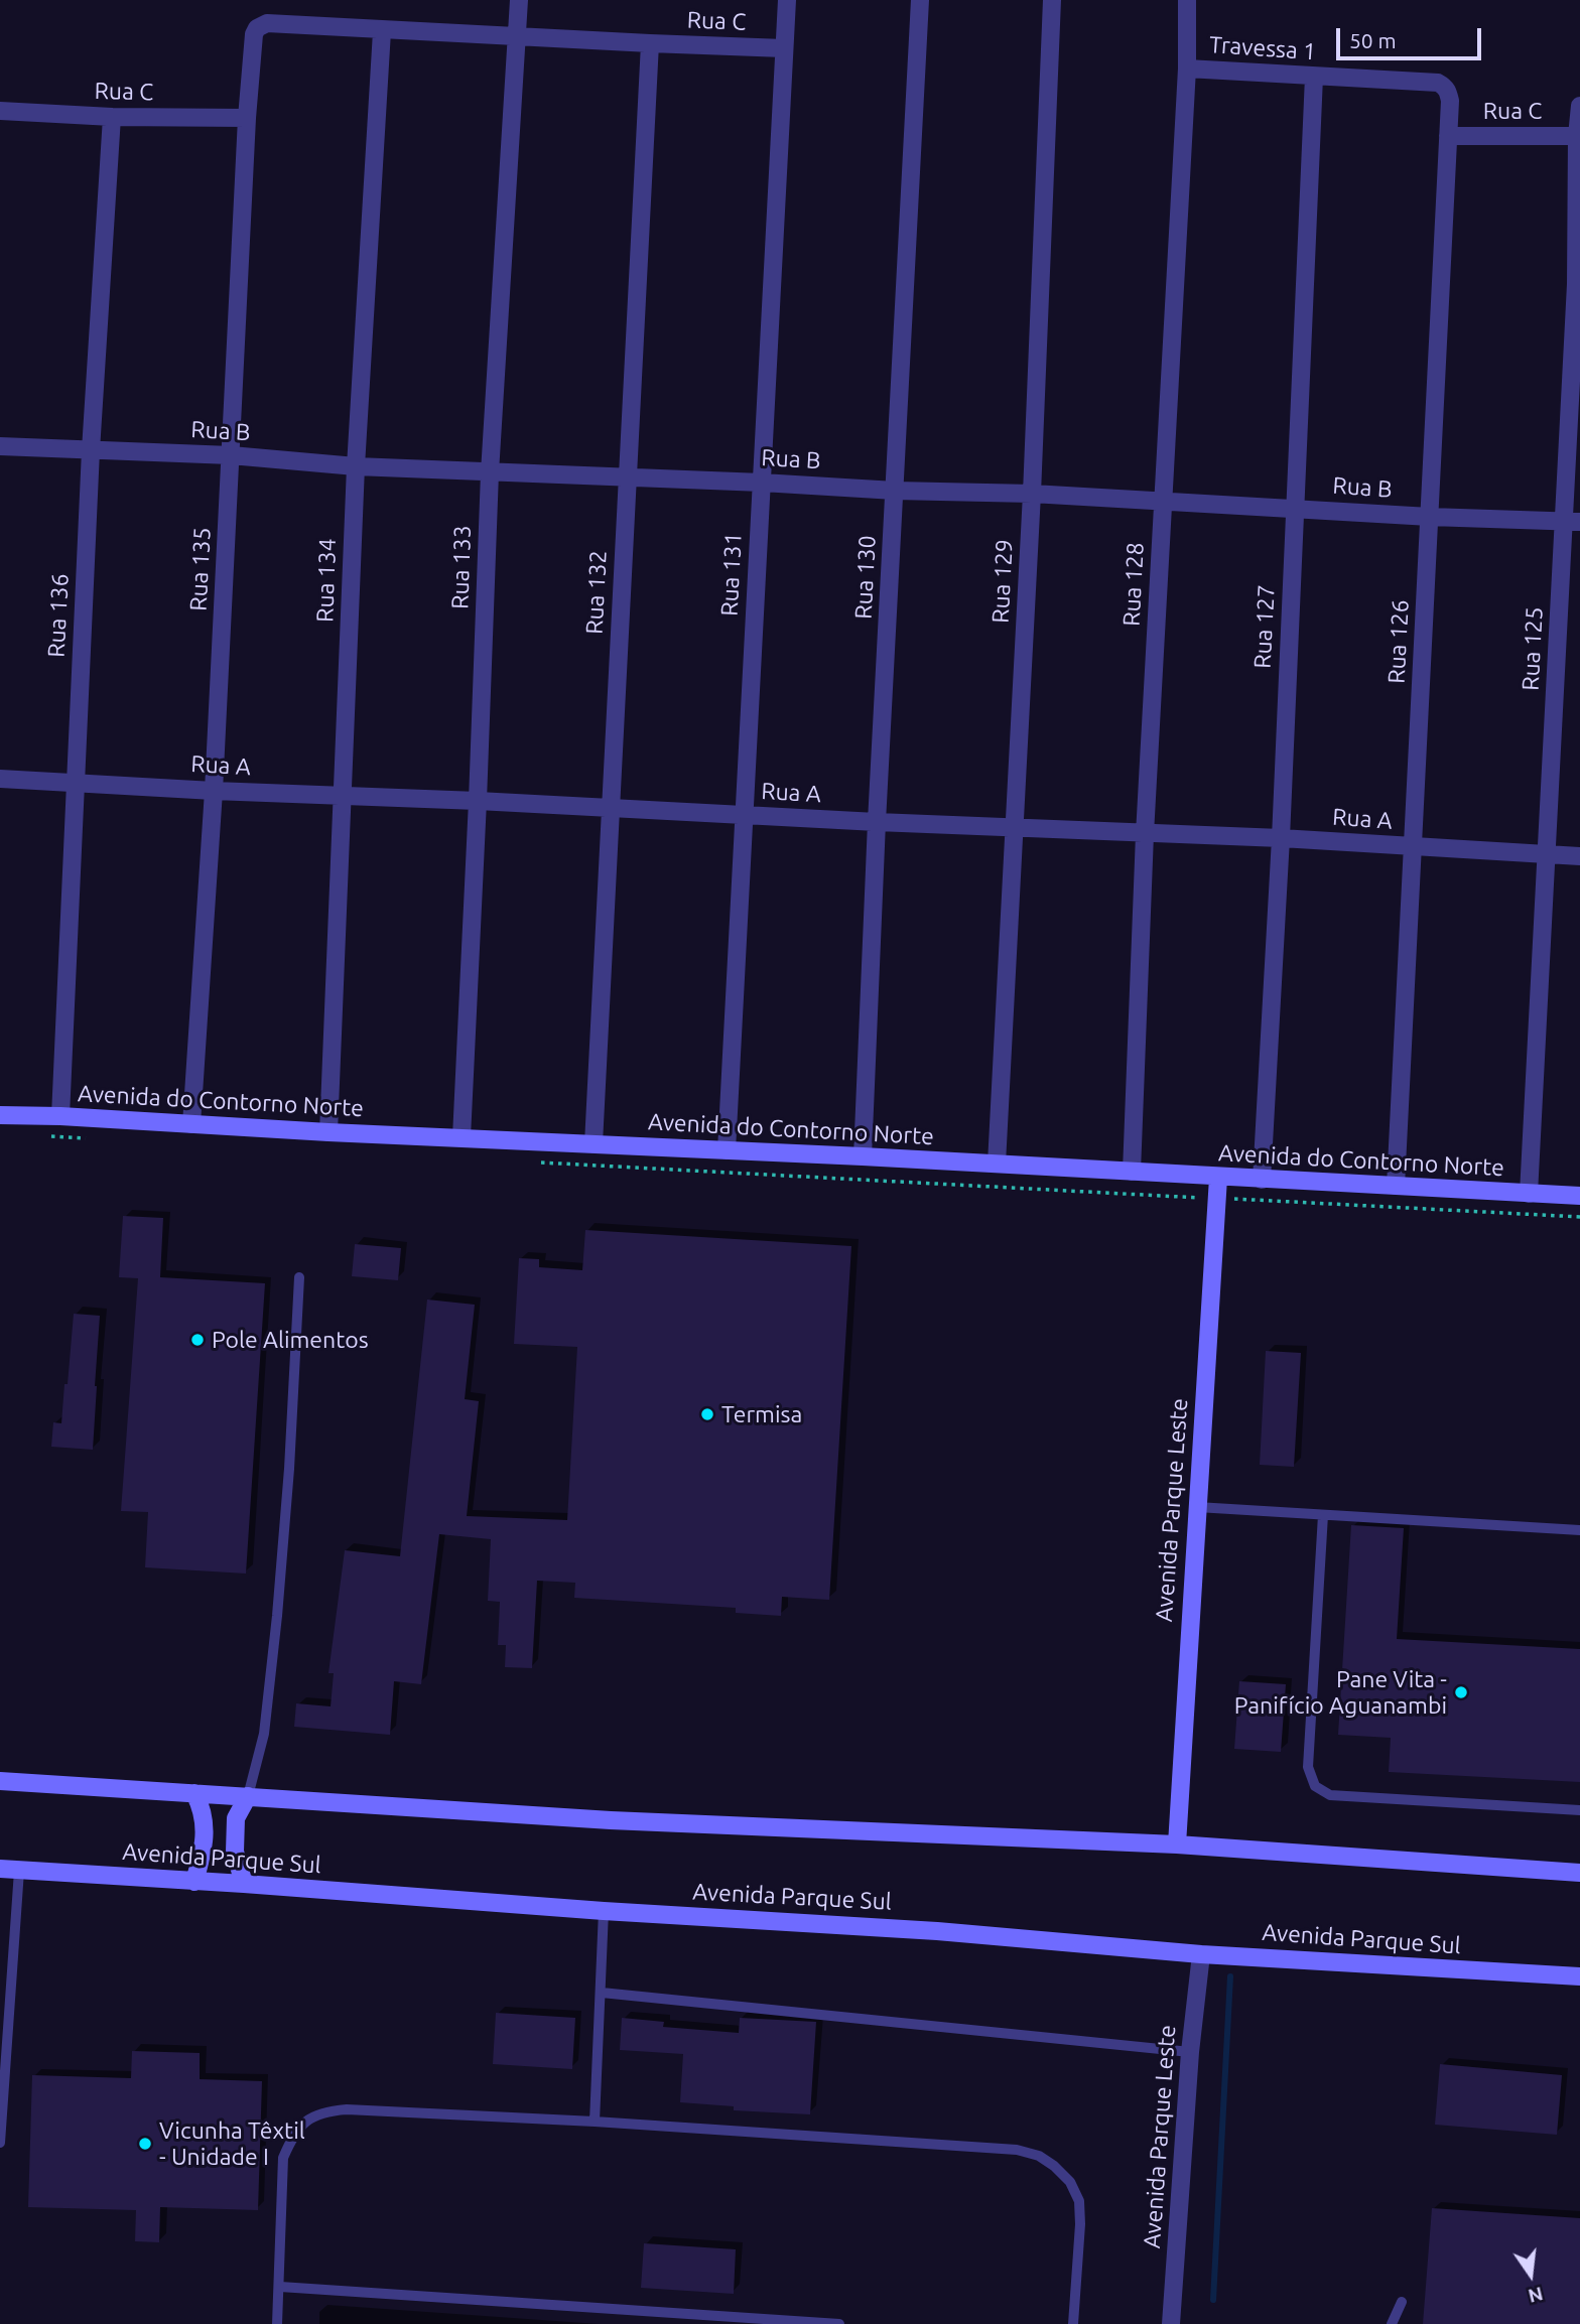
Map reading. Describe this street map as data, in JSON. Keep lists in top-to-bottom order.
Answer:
{
  "streets": {
    "street": [
      "Rua C",
      "Travessa 1",
      "Rua B",
      "Rua 133",
      "Rua 135",
      "Rua 131",
      "Rua 130",
      "Rua 134",
      "Rua 129",
      "Rua 128",
      "Rua 132",
      "Rua 136",
      "Rua 127",
      "Rua 126",
      "Rua 125",
      "Rua A",
      "Avenida do Contorno Norte",
      "Avenida Parque Leste",
      "Avenida Parque Sul"
    ]
  },
  "crossings": [
    ["Rua C", "Rua 133"],
    ["Rua C", "Rua 135"],
    ["Rua C", "Rua 131"],
    ["Rua C", "Rua 134"],
    ["Rua C", "Rua 132"],
    ["Rua C", "Rua 136"],
    ["Rua C", "Rua 126"],
    ["Rua C", "Rua 125"],
    ["Travessa 1", "Rua 128"],
    ["Travessa 1", "Rua 127"],
    ["Travessa 1", "Rua 126"],
    ["Rua B", "Rua 133"],
    ["Rua B", "Rua 135"],
    ["Rua B", "Rua 131"],
    ["Rua B", "Rua 130"],
    ["Rua B", "Rua 134"],
    ["Rua B", "Rua 129"],
    ["Rua B", "Rua 128"],
    ["Rua B", "Rua 132"],
    ["Rua B", "Rua 136"],
    ["Rua B", "Rua 127"],
    ["Rua B", "Rua 126"],
    ["Rua B", "Rua 125"],
    ["Rua 133", "Rua A"],
    ["Rua 133", "Avenida do Contorno Norte"],
    ["Rua 135", "Rua A"],
    ["Rua 135", "Avenida do Contorno Norte"],
    ["Rua 131", "Rua A"],
    ["Rua 131", "Avenida do Contorno Norte"],
    ["Rua 130", "Rua A"],
    ["Rua 130", "Avenida do Contorno Norte"],
    ["Rua 134", "Rua A"],
    ["Rua 134", "Avenida do Contorno Norte"],
    ["Rua 129", "Rua A"],
    ["Rua 129", "Avenida do Contorno Norte"],
    ["Rua 128", "Rua A"],
    ["Rua 128", "Avenida do Contorno Norte"],
    ["Rua 132", "Rua A"],
    ["Rua 132", "Avenida do Contorno Norte"],
    ["Rua 136", "Rua A"],
    ["Rua 136", "Avenida do Contorno Norte"],
    ["Rua 127", "Rua A"],
    ["Rua 127", "Avenida do Contorno Norte"],
    ["Rua 126", "Rua A"],
    ["Rua 126", "Avenida do Contorno Norte"],
    ["Rua 125", "Rua A"],
    ["Rua 125", "Avenida do Contorno Norte"],
    ["Avenida do Contorno Norte", "Avenida Parque Leste"],
    ["Avenida Parque Leste", "Avenida Parque Sul"]
  ],
  "places": [
    "Pole Alimentos",
    "Termisa",
    "Pane Vita - Panifício Aguanambi",
    "Vicunha Têxtil - Unidade I"
  ],
  "scale_bar": "50 m",
  "north": "bottom"
}
